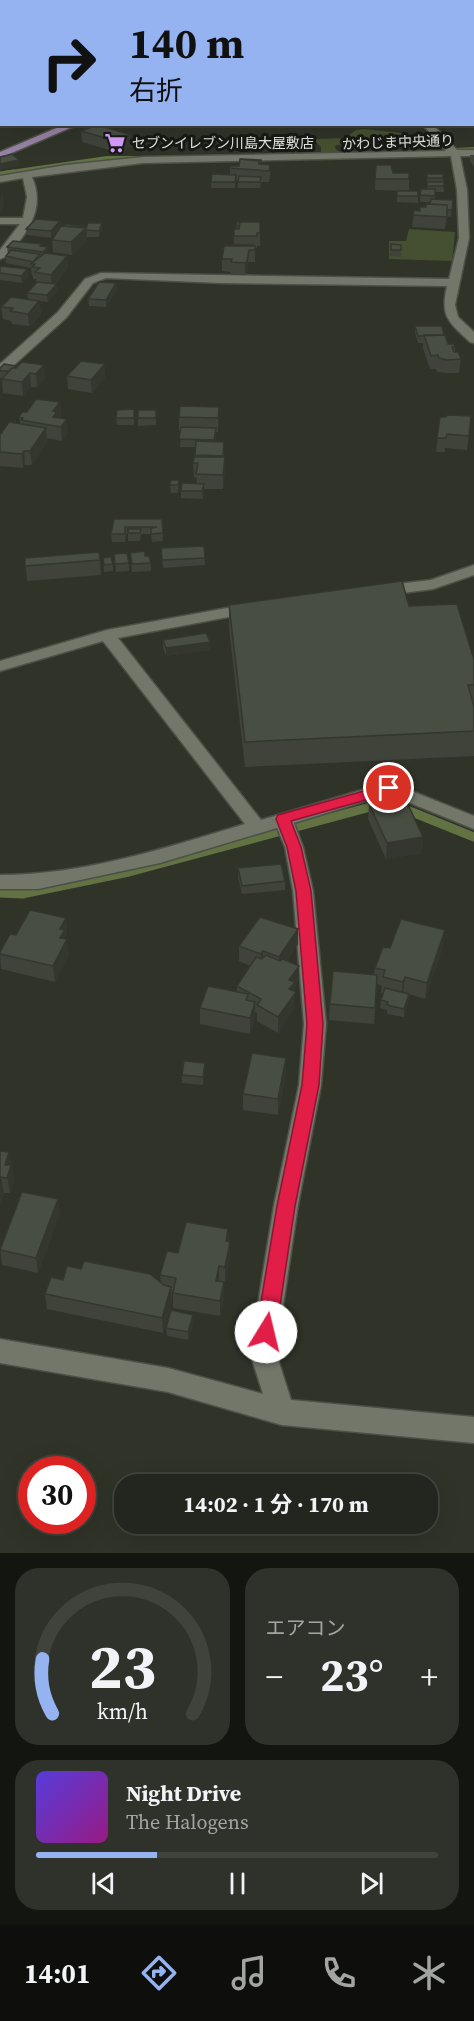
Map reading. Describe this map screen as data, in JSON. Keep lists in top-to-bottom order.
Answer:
{
  "streets": {
    "street": ["かわじま中央通り"]
  },
  "places": {
    "supermarket": ["セブンイレブン川島大屋敷店"]
  },
  "page": {
    "turn": ["140 m", "右折"],
    "limit": "30",
    "trip": "14:02 · 1 分 · 170 m",
    "tile": "エアコン",
    "heat": ["−", "23°", "+"],
    "song": ["Night Drive", "The Halogens"],
    "tabs": "14:01",
    "gauge": ["23", "km/h"]
  }
}
